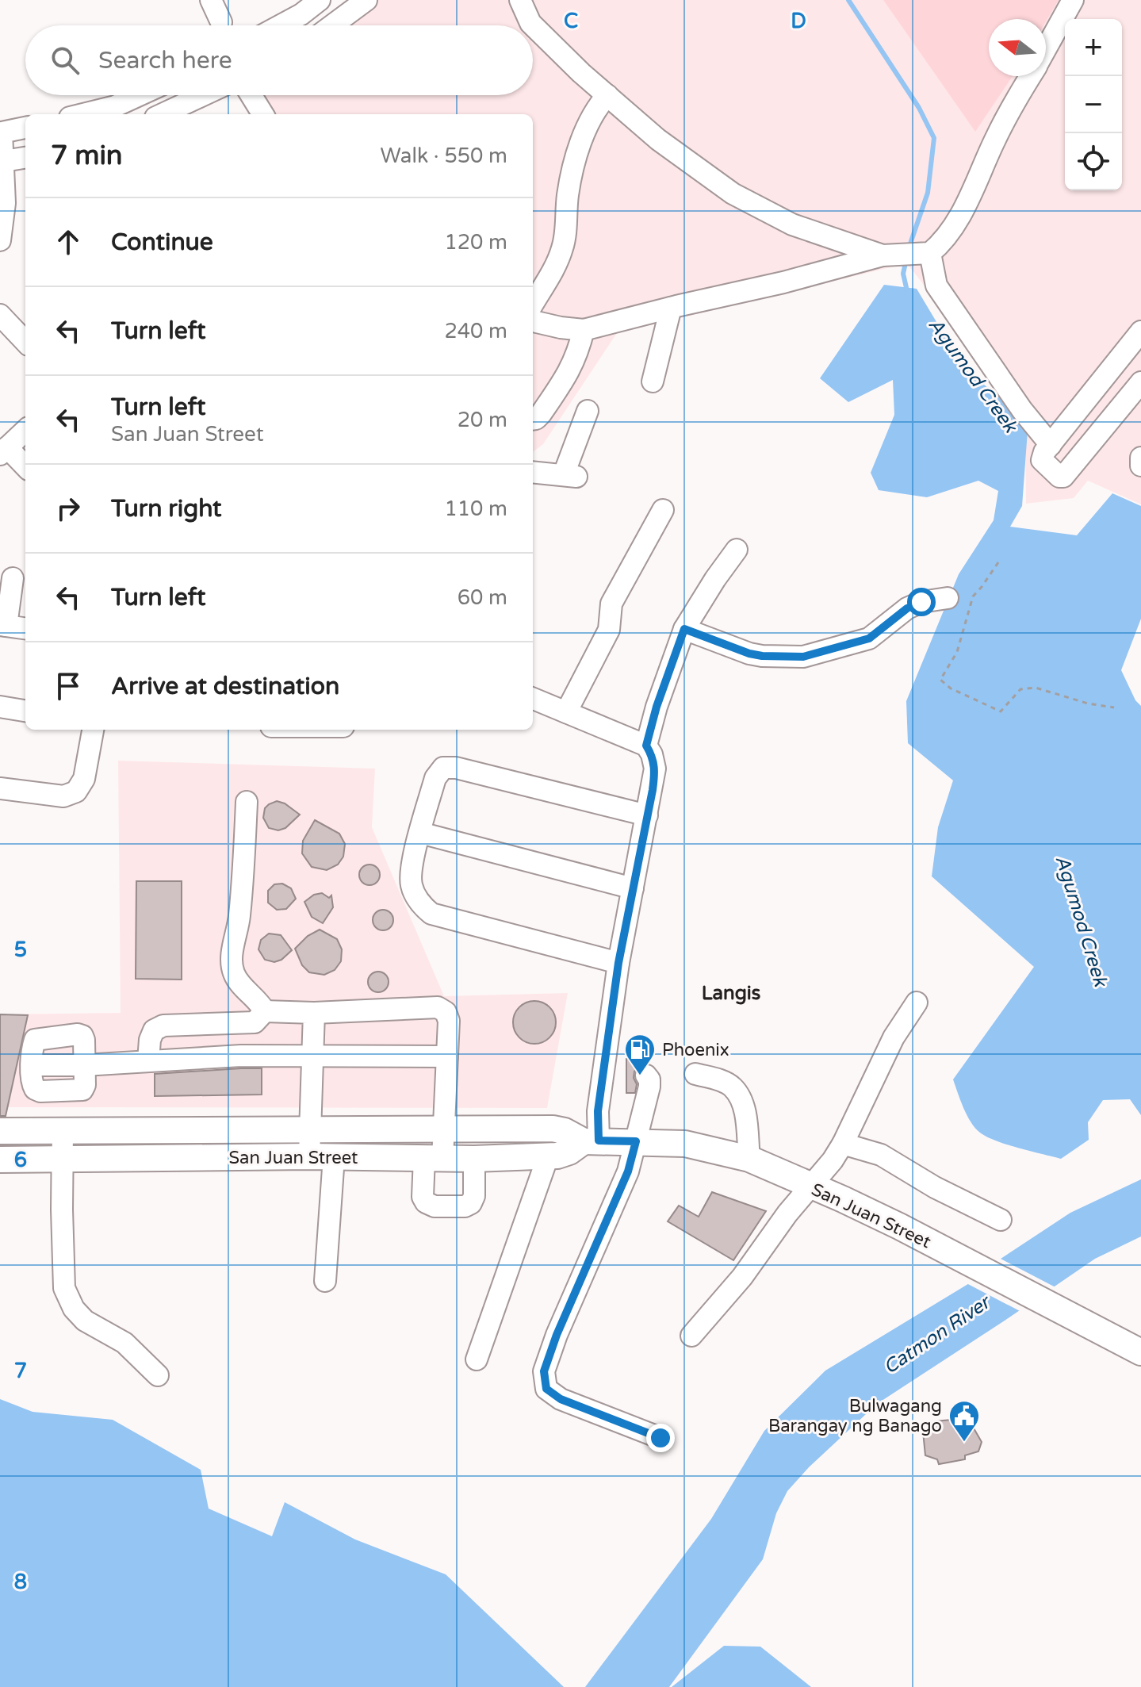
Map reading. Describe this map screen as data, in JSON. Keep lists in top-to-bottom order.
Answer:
{
  "streets": {
    "main road": ["San Juan Street"]
  },
  "districts": ["Langis"],
  "water": ["Agumod Creek", "Catmon River"],
  "places": {
    "fuel station": ["Phoenix"],
    "public building": ["Bulwagang Barangay ng Banago"]
  },
  "north": "left",
  "page": {
    "map_buttons": ["+", "−"],
    "search": "Search here",
    "heading": ["7 min", "Walk · 550 m"],
    "list": [
      ["Continue", "120 m"],
      ["Turn left", "240 m"],
      ["Turn left", "San Juan Street", "20 m"],
      ["Turn right", "110 m"],
      ["Turn left", "60 m"],
      "Arrive at destination"
    ]
  },
  "grid": {
    "columns": ["C", "D"],
    "rows": [
      "5",
      "6",
      "7",
      "8"
    ]
  }
}
